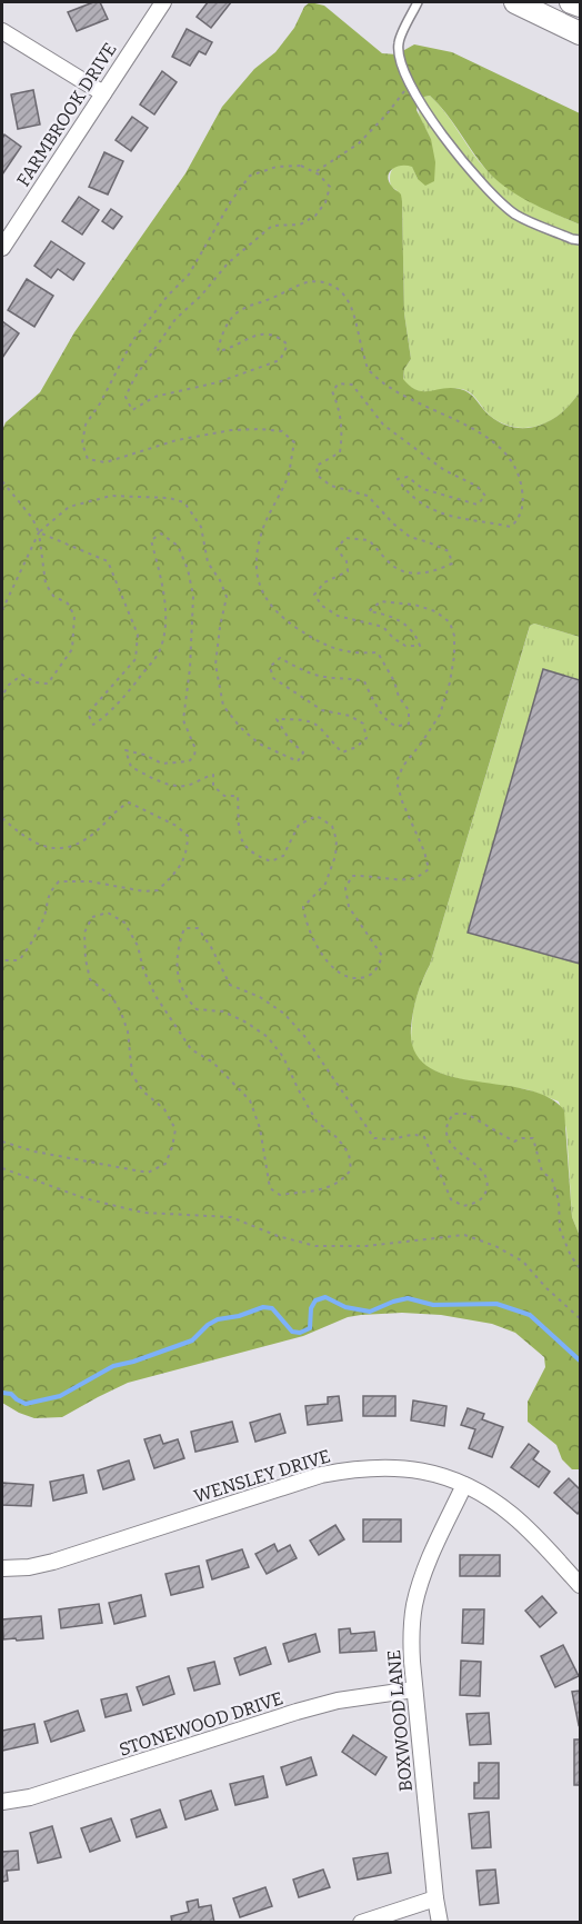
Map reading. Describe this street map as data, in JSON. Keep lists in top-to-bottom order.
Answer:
{
  "streets": {
    "street": [
      "FARMBROOK DRIVE",
      "WENSLEY DRIVE",
      "BOXWOOD LANE",
      "STONEWOOD DRIVE"
    ]
  },
  "crossings": [
    ["WENSLEY DRIVE", "BOXWOOD LANE"],
    ["BOXWOOD LANE", "STONEWOOD DRIVE"]
  ]
}
